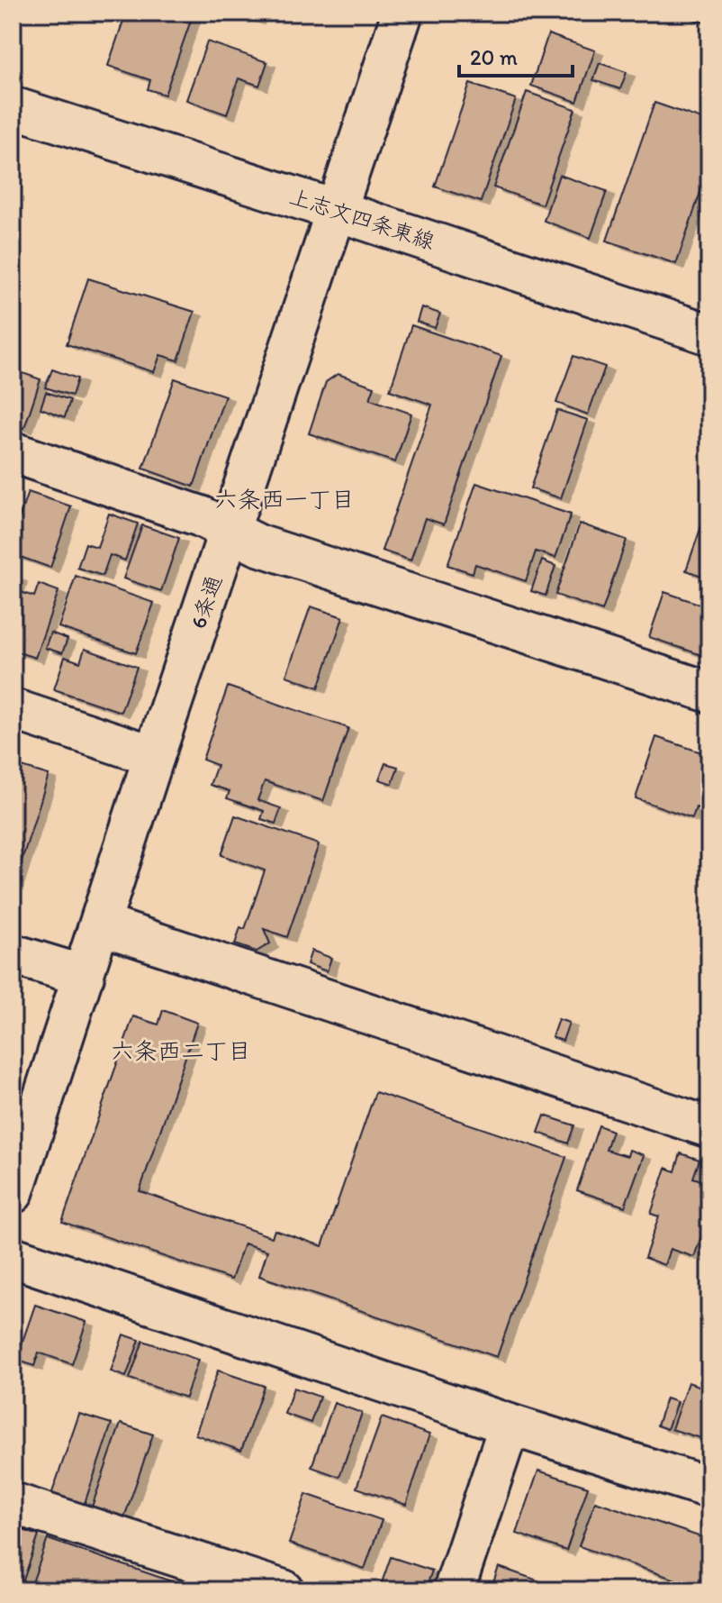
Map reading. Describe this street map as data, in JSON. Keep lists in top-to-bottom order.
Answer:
{
  "streets": {
    "street": ["上志文四条東線", "6条通"]
  },
  "crossings": [
    ["上志文四条東線", "6条通"]
  ],
  "districts": ["六条西一丁目", "六条西二丁目"],
  "scale_bar": "20 m"
}
